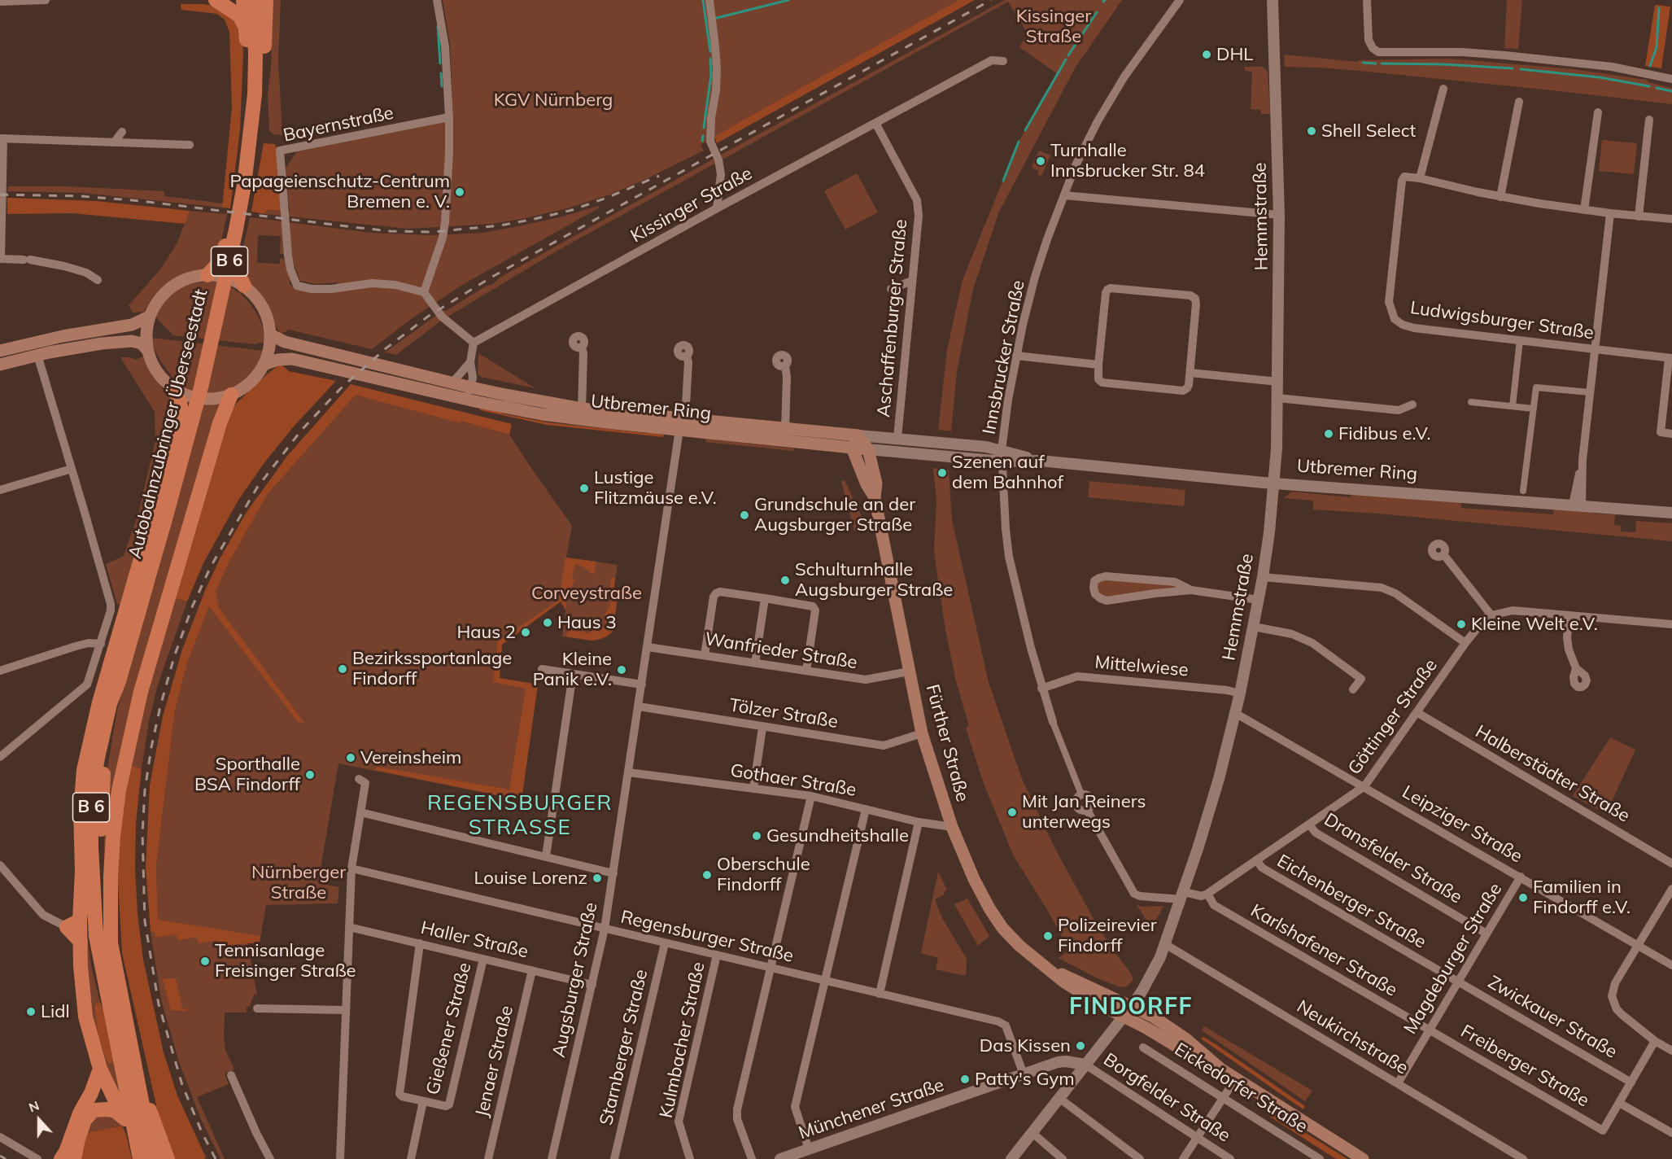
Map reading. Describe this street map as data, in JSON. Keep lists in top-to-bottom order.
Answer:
{
  "streets": {
    "highway": ["B 6", "Autobahnzubringer Überseestadt"],
    "main road": ["Utbremer Ring", "Fürther Straße", "Eickedorfer Straße"],
    "street": [
      "Bayernstraße",
      "Kissinger Straße",
      "Hemmstraße",
      "Aschaffenburger Straße",
      "Ludwigsburger Straße",
      "Innsbrucker Straße",
      "Wanfrieder Straße",
      "Mittelwiese",
      "Tölzer Straße",
      "Göttinger Straße",
      "Halberstädter Straße",
      "Gothaer Straße",
      "Leipziger Straße",
      "Dransfelder Straße",
      "Eichenberger Straße",
      "Regensburger Straße",
      "Haller Straße",
      "Karlshafener Straße",
      "Magdeburger Straße",
      "Augsburger Straße",
      "Zwickauer Straße",
      "Gießener Straße",
      "Neukirchstraße",
      "Kulmbacher Straße",
      "Starnberger Straße",
      "Jenaer Straße",
      "Freiberger Straße",
      "Borgfelder Straße",
      "Münchener Straße"
    ]
  },
  "crossings": [
    ["Kissinger Straße", "Aschaffenburger Straße"],
    ["Hemmstraße", "Utbremer Ring"],
    ["Hemmstraße", "Mittelwiese"],
    ["Hemmstraße", "Fürther Straße"],
    ["Hemmstraße", "Leipziger Straße"],
    ["Hemmstraße", "Neukirchstraße"],
    ["Hemmstraße", "Eickedorfer Straße"],
    ["Hemmstraße", "Borgfelder Straße"],
    ["Hemmstraße", "Münchener Straße"],
    ["B 6", "Utbremer Ring"],
    ["B 6", "Autobahnzubringer Überseestadt"],
    ["Aschaffenburger Straße", "Utbremer Ring"],
    ["Innsbrucker Straße", "Utbremer Ring"],
    ["Innsbrucker Straße", "Mittelwiese"],
    ["Utbremer Ring", "Fürther Straße"],
    ["Utbremer Ring", "Augsburger Straße"],
    ["Wanfrieder Straße", "Fürther Straße"],
    ["Wanfrieder Straße", "Augsburger Straße"],
    ["Tölzer Straße", "Fürther Straße"],
    ["Tölzer Straße", "Augsburger Straße"],
    ["Göttinger Straße", "Halberstädter Straße"],
    ["Göttinger Straße", "Leipziger Straße"],
    ["Göttinger Straße", "Dransfelder Straße"],
    ["Göttinger Straße", "Eichenberger Straße"],
    ["Göttinger Straße", "Karlshafener Straße"],
    ["Fürther Straße", "Gothaer Straße"],
    ["Fürther Straße", "Eickedorfer Straße"],
    ["Gothaer Straße", "Augsburger Straße"],
    ["Leipziger Straße", "Magdeburger Straße"],
    ["Dransfelder Straße", "Magdeburger Straße"],
    ["Eichenberger Straße", "Magdeburger Straße"],
    ["Eichenberger Straße", "Zwickauer Straße"],
    ["Regensburger Straße", "Augsburger Straße"],
    ["Regensburger Straße", "Kulmbacher Straße"],
    ["Regensburger Straße", "Starnberger Straße"],
    ["Regensburger Straße", "Münchener Straße"],
    ["Haller Straße", "Augsburger Straße"],
    ["Haller Straße", "Gießener Straße"],
    ["Haller Straße", "Jenaer Straße"],
    ["Karlshafener Straße", "Magdeburger Straße"],
    ["Karlshafener Straße", "Freiberger Straße"],
    ["Magdeburger Straße", "Zwickauer Straße"],
    ["Magdeburger Straße", "Neukirchstraße"],
    ["Magdeburger Straße", "Freiberger Straße"],
    ["Borgfelder Straße", "Münchener Straße"]
  ],
  "districts": ["REGENSBURGER STRASSE", "FINDORFF"],
  "parks": [
    "Kissinger Straße",
    "KGV Nürnberg",
    "Corveystraße",
    "Nürnberger Straße"
  ],
  "places": [
    "DHL",
    "Shell Select",
    "Turnhalle Innsbrucker Str. 84",
    "Papageienschutz-Centrum Bremen e. V.",
    "Fidibus e.V.",
    "Szenen auf dem Bahnhof",
    "Lustige Flitzmäuse e.V.",
    "Grundschule an der Augsburger Straße",
    "Schulturnhalle Augsburger Straße",
    "Haus 3",
    "Kleine Welt e.V.",
    "Haus 2",
    "Bezirkssportanlage Findorff",
    "Kleine Panik e.V.",
    "Vereinsheim",
    "Sporthalle BSA Findorff",
    "Mit Jan Reiners unterwegs",
    "Gesundheitshalle",
    "Oberschule Findorff",
    "Louise Lorenz",
    "Familien in Findorff e.V.",
    "Polizeirevier Findorff",
    "Tennisanlage Freisinger Straße",
    "Lidl",
    "Das Kissen",
    "Patty's Gym"
  ],
  "north": "top"
}
